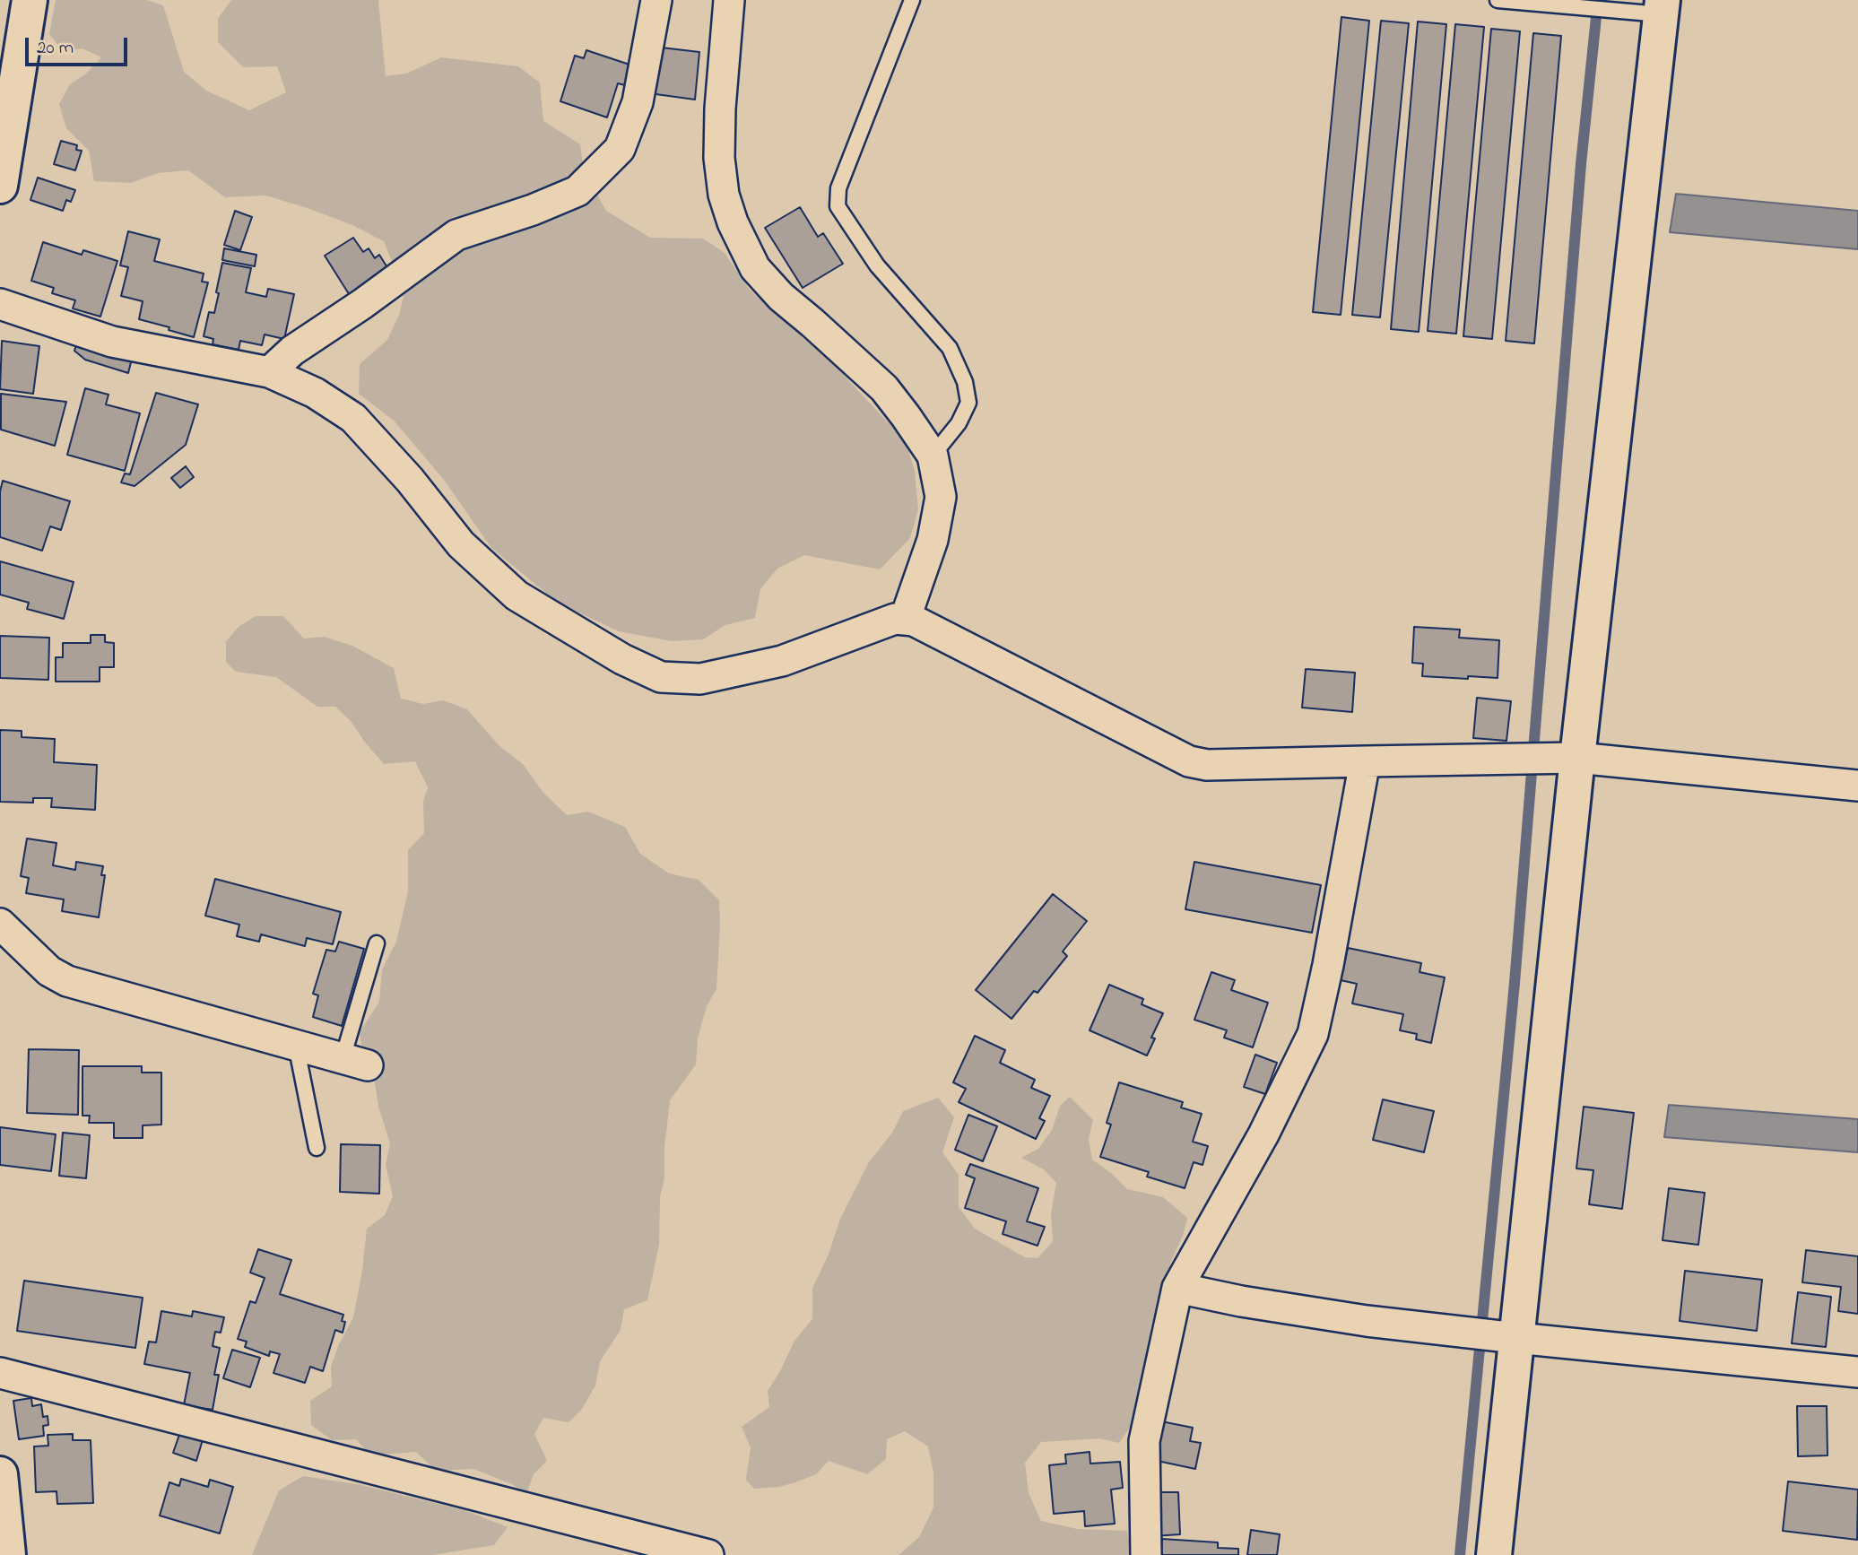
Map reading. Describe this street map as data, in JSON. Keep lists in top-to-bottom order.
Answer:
{
  "scale_bar": "20 m"
}
